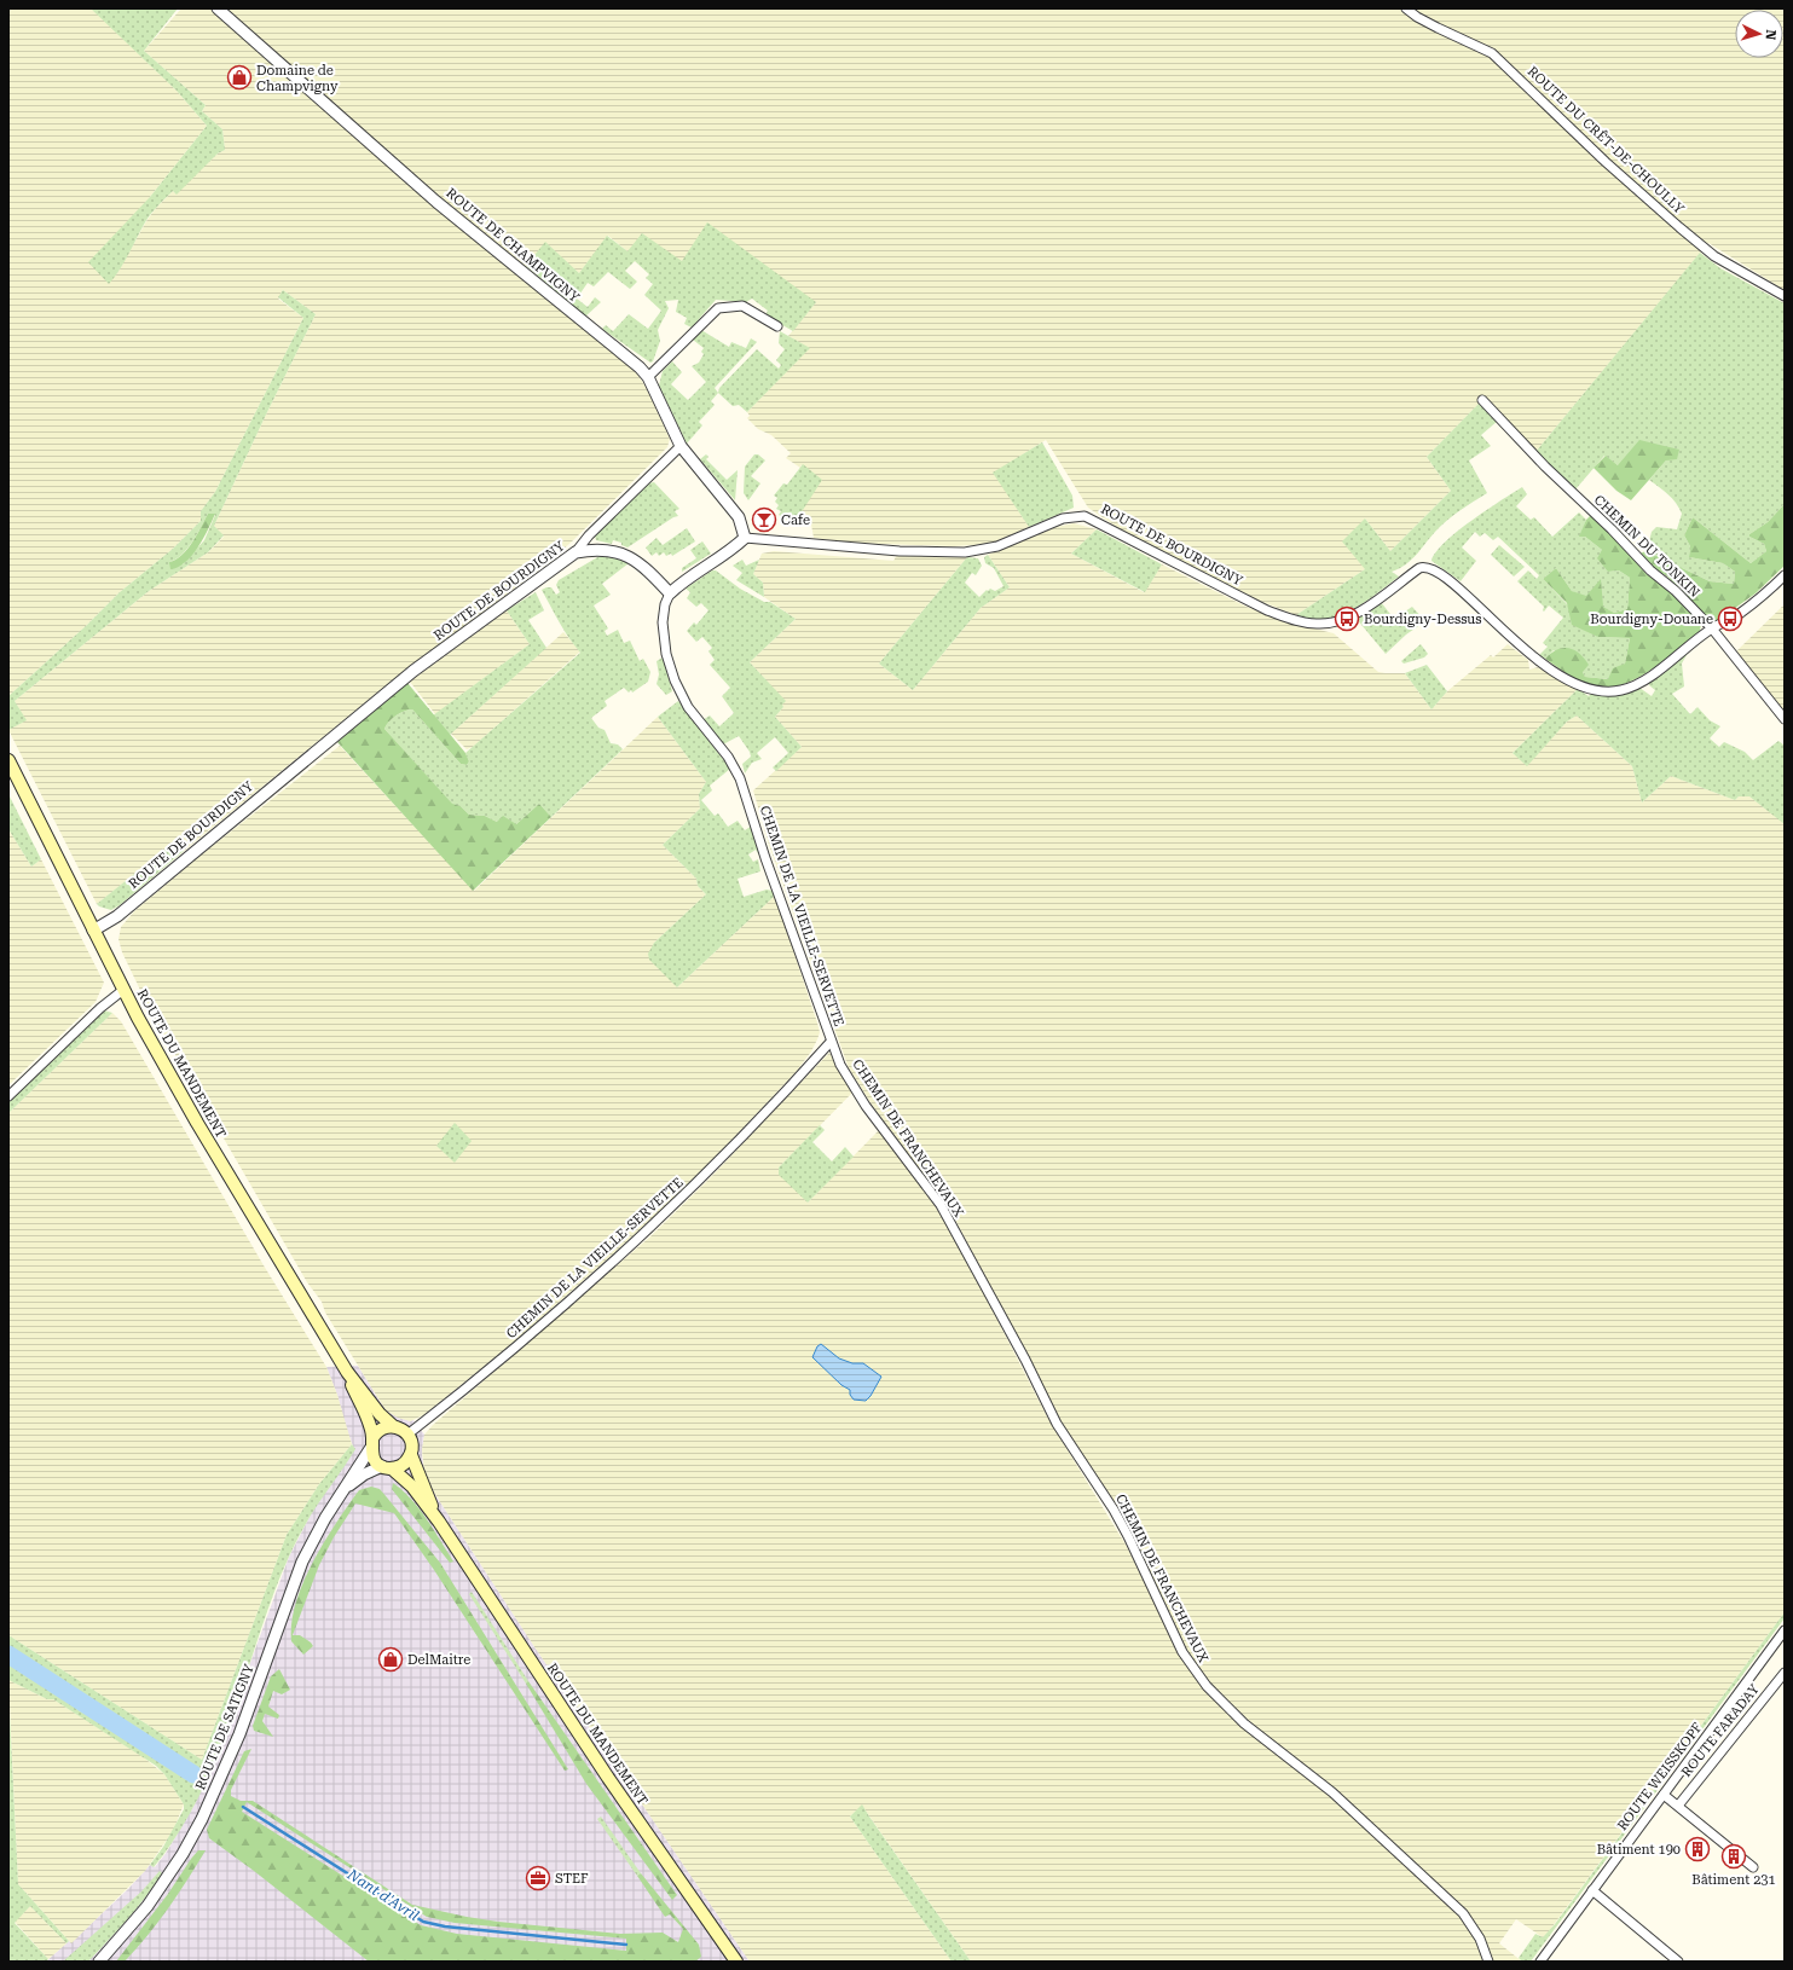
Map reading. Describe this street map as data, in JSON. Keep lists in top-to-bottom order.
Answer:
{
  "streets": {
    "main road": ["ROUTE DU MANDEMENT"],
    "street": [
      "ROUTE DU CRÊT-DE-CHOULLY",
      "ROUTE DE CHAMPVIGNY",
      "ROUTE DE BOURDIGNY",
      "CHEMIN DU TONKIN",
      "CHEMIN DE LA VIEILLE-SERVETTE",
      "CHEMIN DE FRANCHEVAUX",
      "ROUTE DE SATIGNY",
      "ROUTE FARADAY",
      "ROUTE WEISSKOPF"
    ]
  },
  "crossings": [
    ["ROUTE DE CHAMPVIGNY", "ROUTE DE BOURDIGNY"],
    ["ROUTE DE BOURDIGNY", "CHEMIN DU TONKIN"],
    ["ROUTE DE BOURDIGNY", "CHEMIN DE LA VIEILLE-SERVETTE"],
    ["ROUTE DE BOURDIGNY", "ROUTE DU MANDEMENT"],
    ["CHEMIN DE LA VIEILLE-SERVETTE", "ROUTE DU MANDEMENT"],
    ["CHEMIN DE LA VIEILLE-SERVETTE", "CHEMIN DE FRANCHEVAUX"],
    ["CHEMIN DE LA VIEILLE-SERVETTE", "ROUTE DE SATIGNY"],
    ["ROUTE DU MANDEMENT", "ROUTE DE SATIGNY"]
  ],
  "water": ["Nant d'Avril"],
  "places": {
    "shop": ["Domaine de Champvigny", "DelMaitre"],
    "bar": ["Cafe"],
    "bus stop": ["Bourdigny-Dessus", "Bourdigny-Douane"],
    "building": ["Bâtiment 190", "Bâtiment 231"],
    "office": ["STEF"]
  },
  "north": "right"
}
